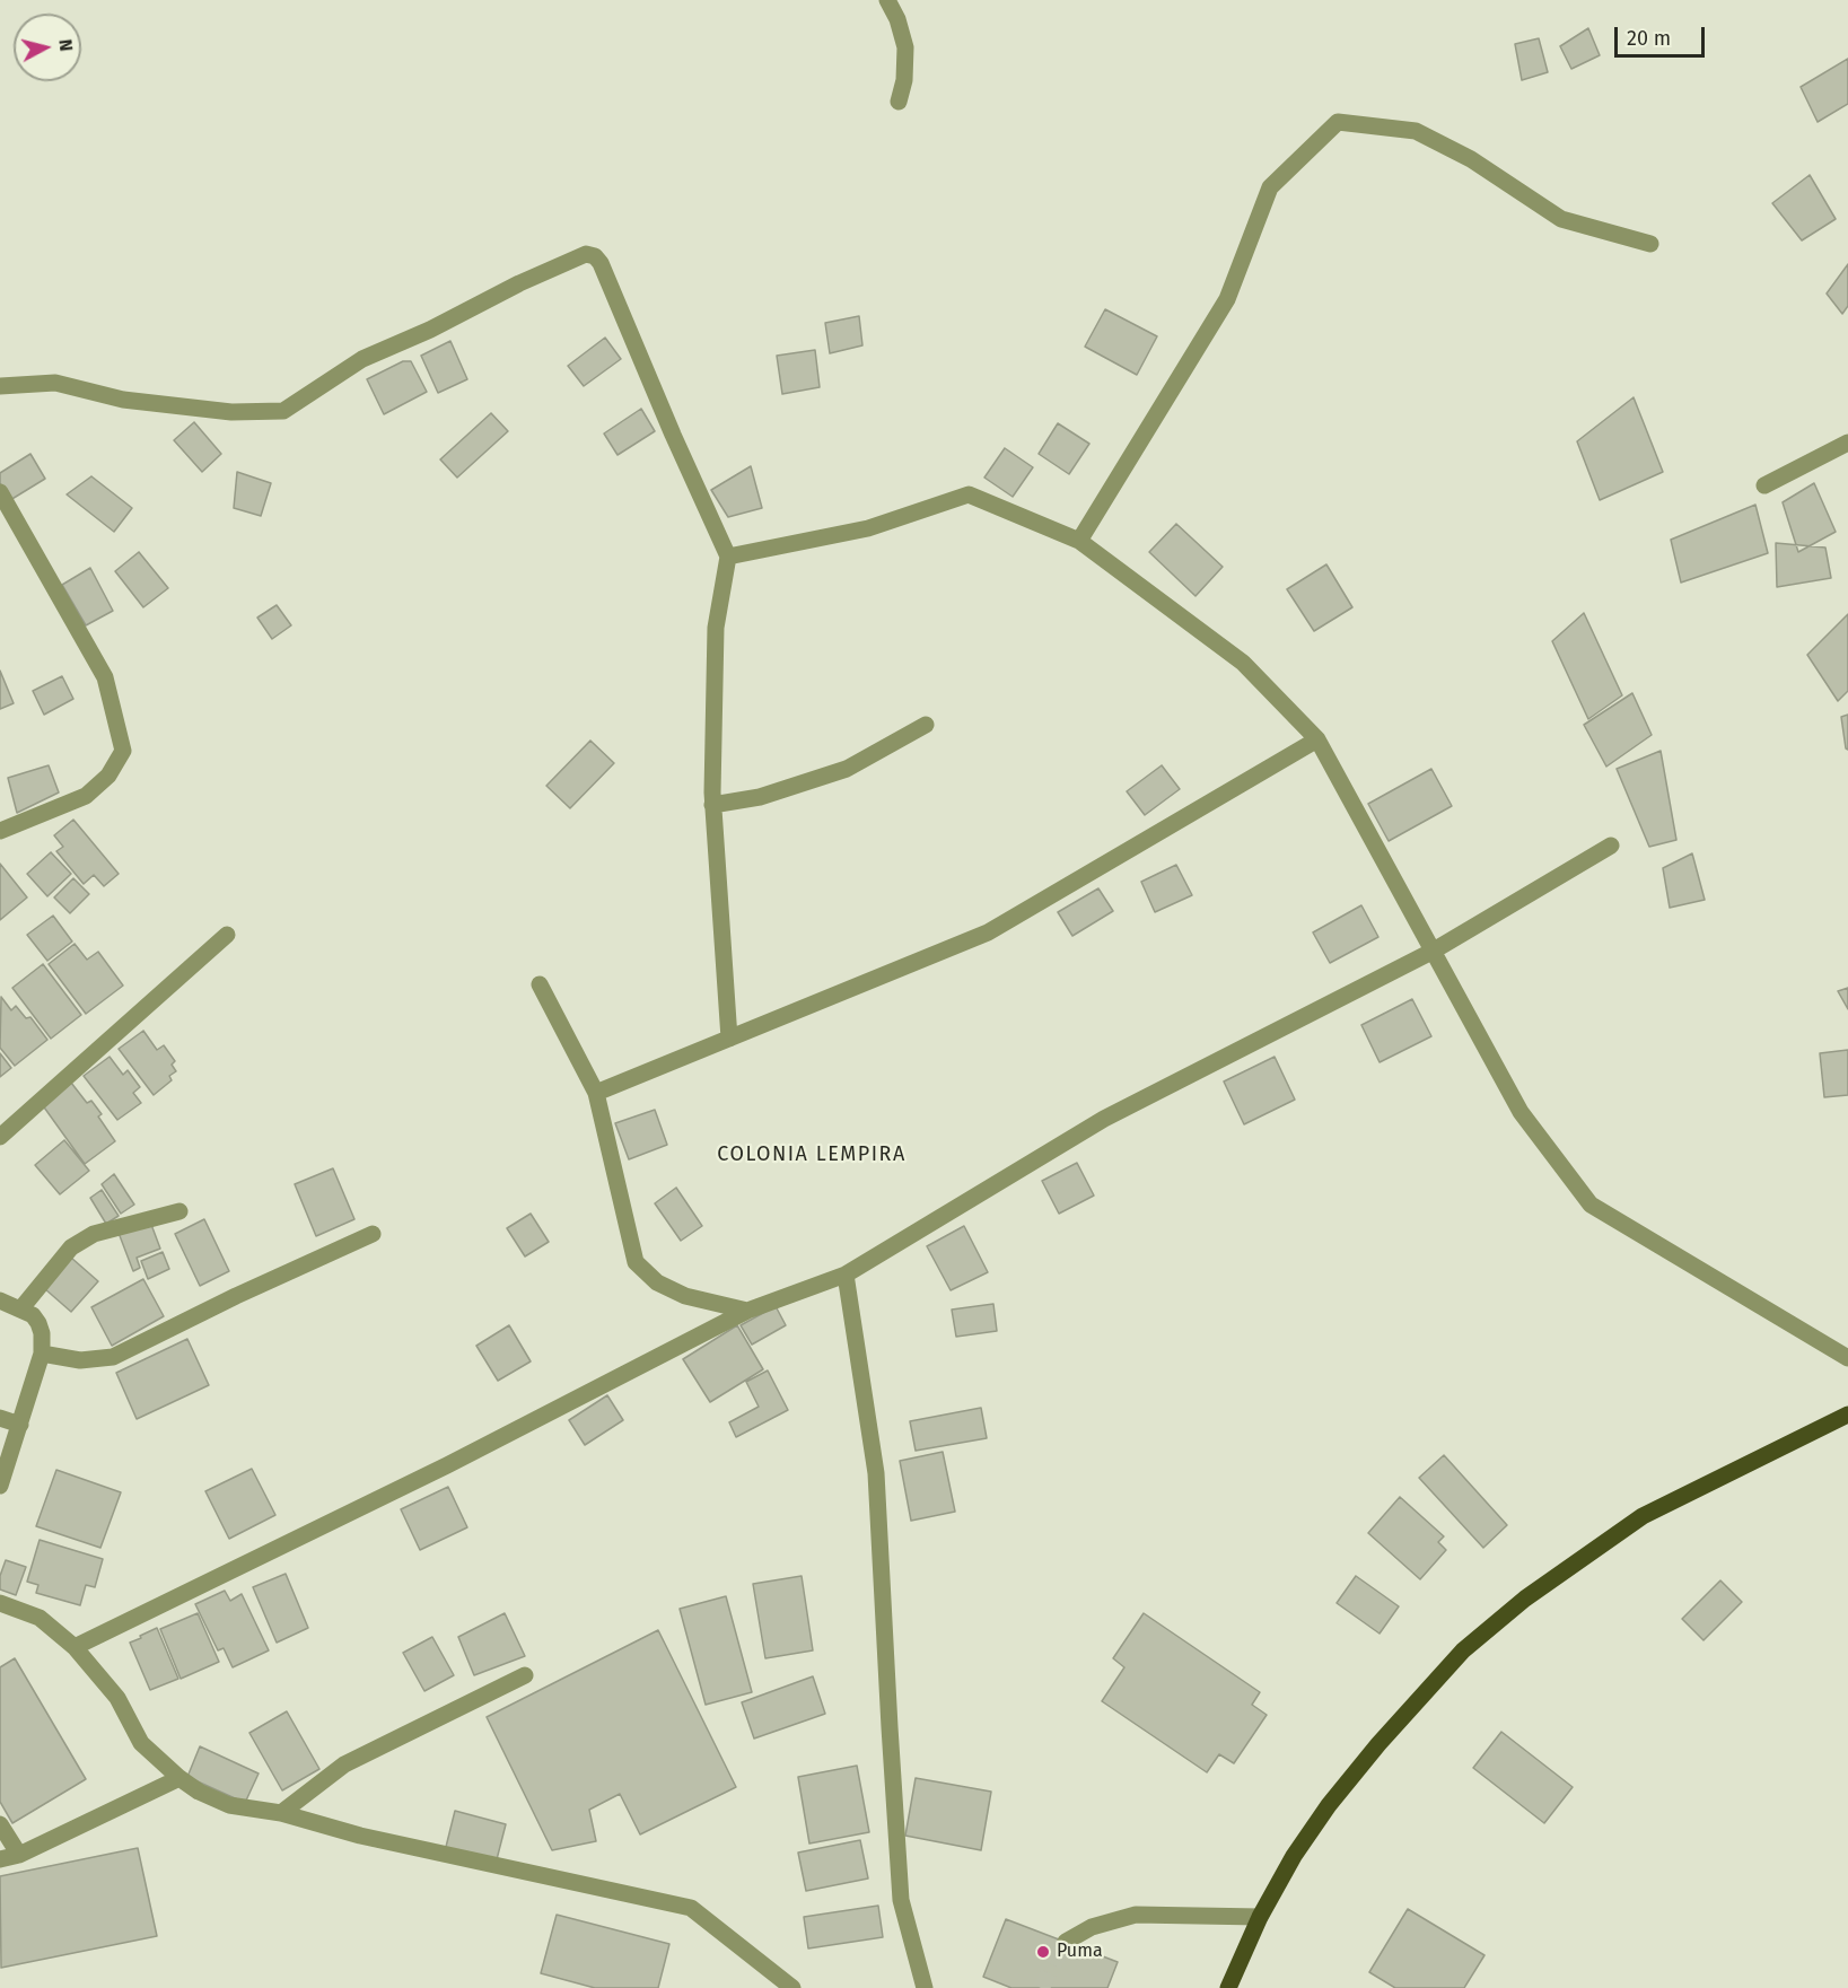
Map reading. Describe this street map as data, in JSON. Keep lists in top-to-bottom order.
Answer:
{
  "districts": ["COLONIA LEMPIRA"],
  "places": ["Puma"],
  "scale_bar": "20 m",
  "north": "right"
}
